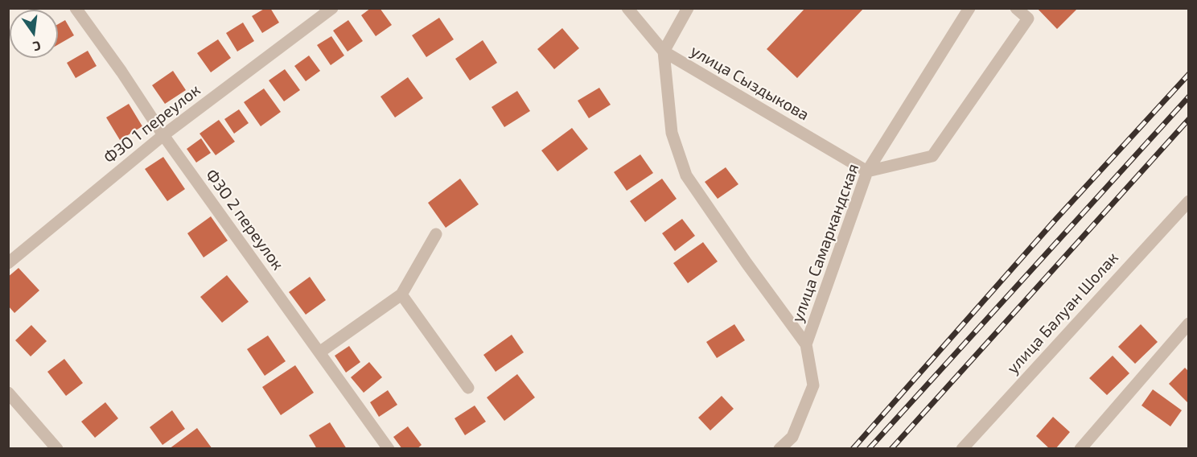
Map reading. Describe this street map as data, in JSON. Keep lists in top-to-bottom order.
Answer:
{
  "streets": {
    "street": [
      "улица Сыздыкова",
      "ФЗО 1 переулок",
      "ФЗО 2 переулок",
      "улица Самаркандская",
      "улица Балуан Шолак"
    ]
  },
  "crossings": [
    ["улица Сыздыкова", "улица Самаркандская"],
    ["ФЗО 1 переулок", "ФЗО 2 переулок"]
  ],
  "north": "bottom"
}
